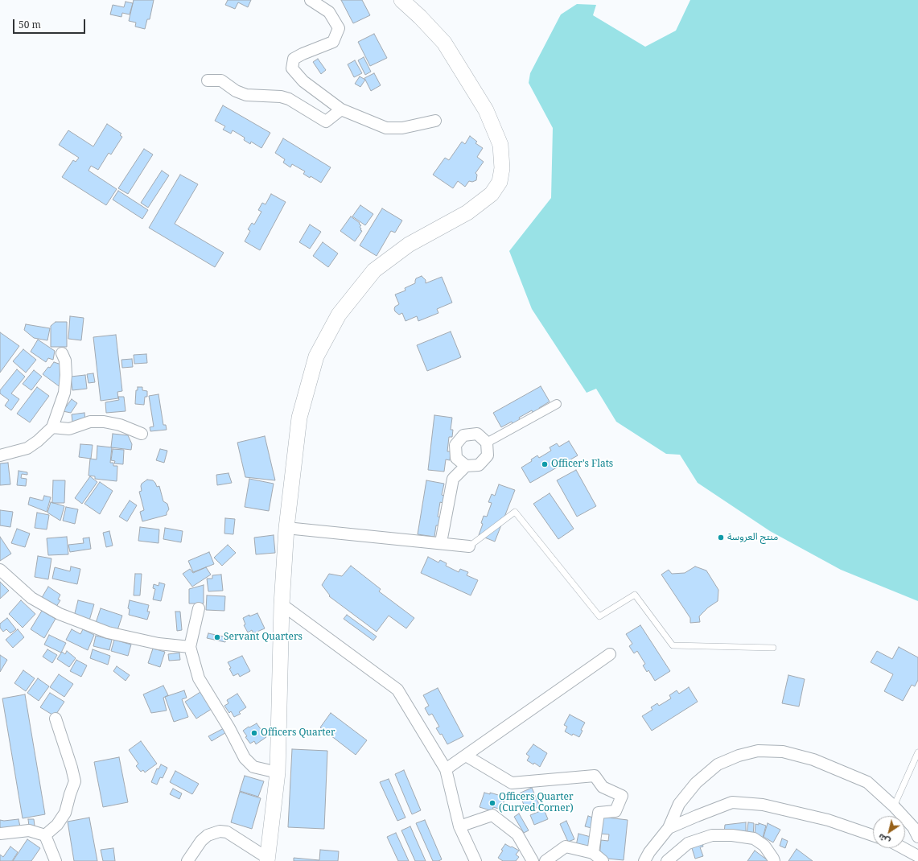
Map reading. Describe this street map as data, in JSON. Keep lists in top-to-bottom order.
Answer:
{
  "places": [
    "Officer's Flats",
    "منتج العروسة",
    "Servant Quarters",
    "Officers Quarter",
    "Officers Quarter (Curved Corner)"
  ],
  "scale_bar": "50 m",
  "north": "bottom left"
}
